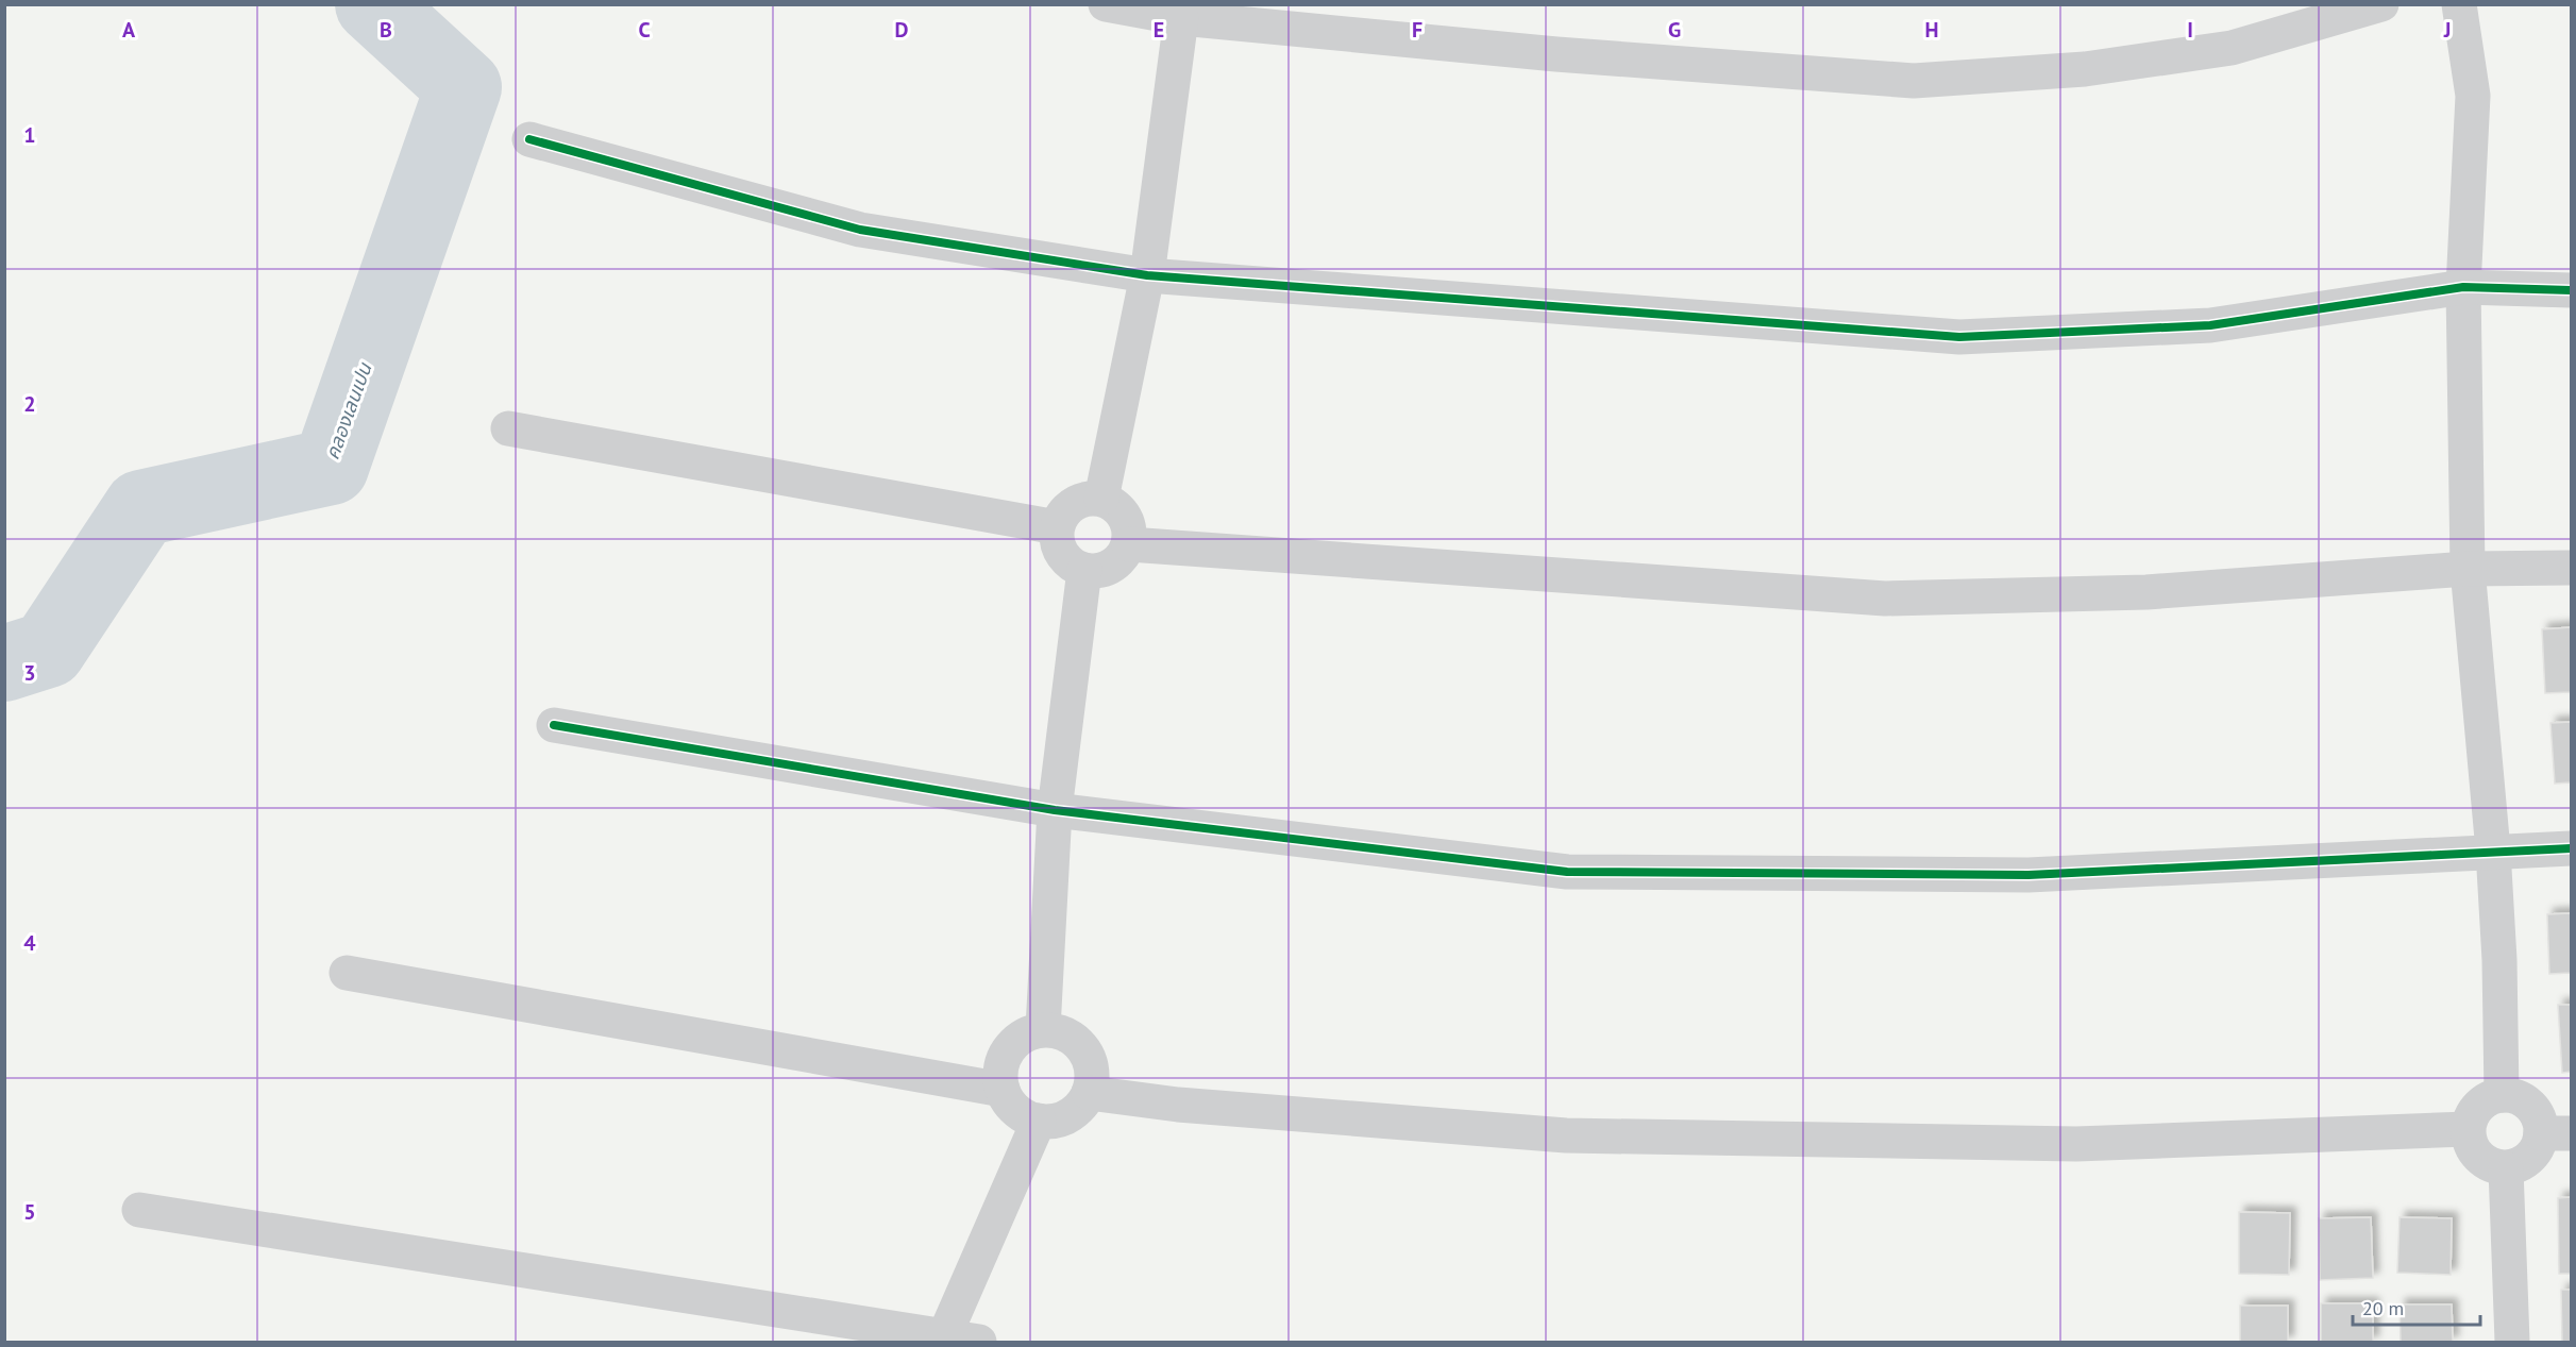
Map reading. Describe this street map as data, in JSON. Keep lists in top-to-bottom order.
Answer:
{
  "water": ["คลองเลนเปน"],
  "scale_bar": "20 m",
  "grid": {
    "columns": [
      "A",
      "B",
      "C",
      "D",
      "E",
      "F",
      "G",
      "H",
      "I",
      "J"
    ],
    "rows": [
      "1",
      "2",
      "3",
      "4",
      "5"
    ]
  }
}
